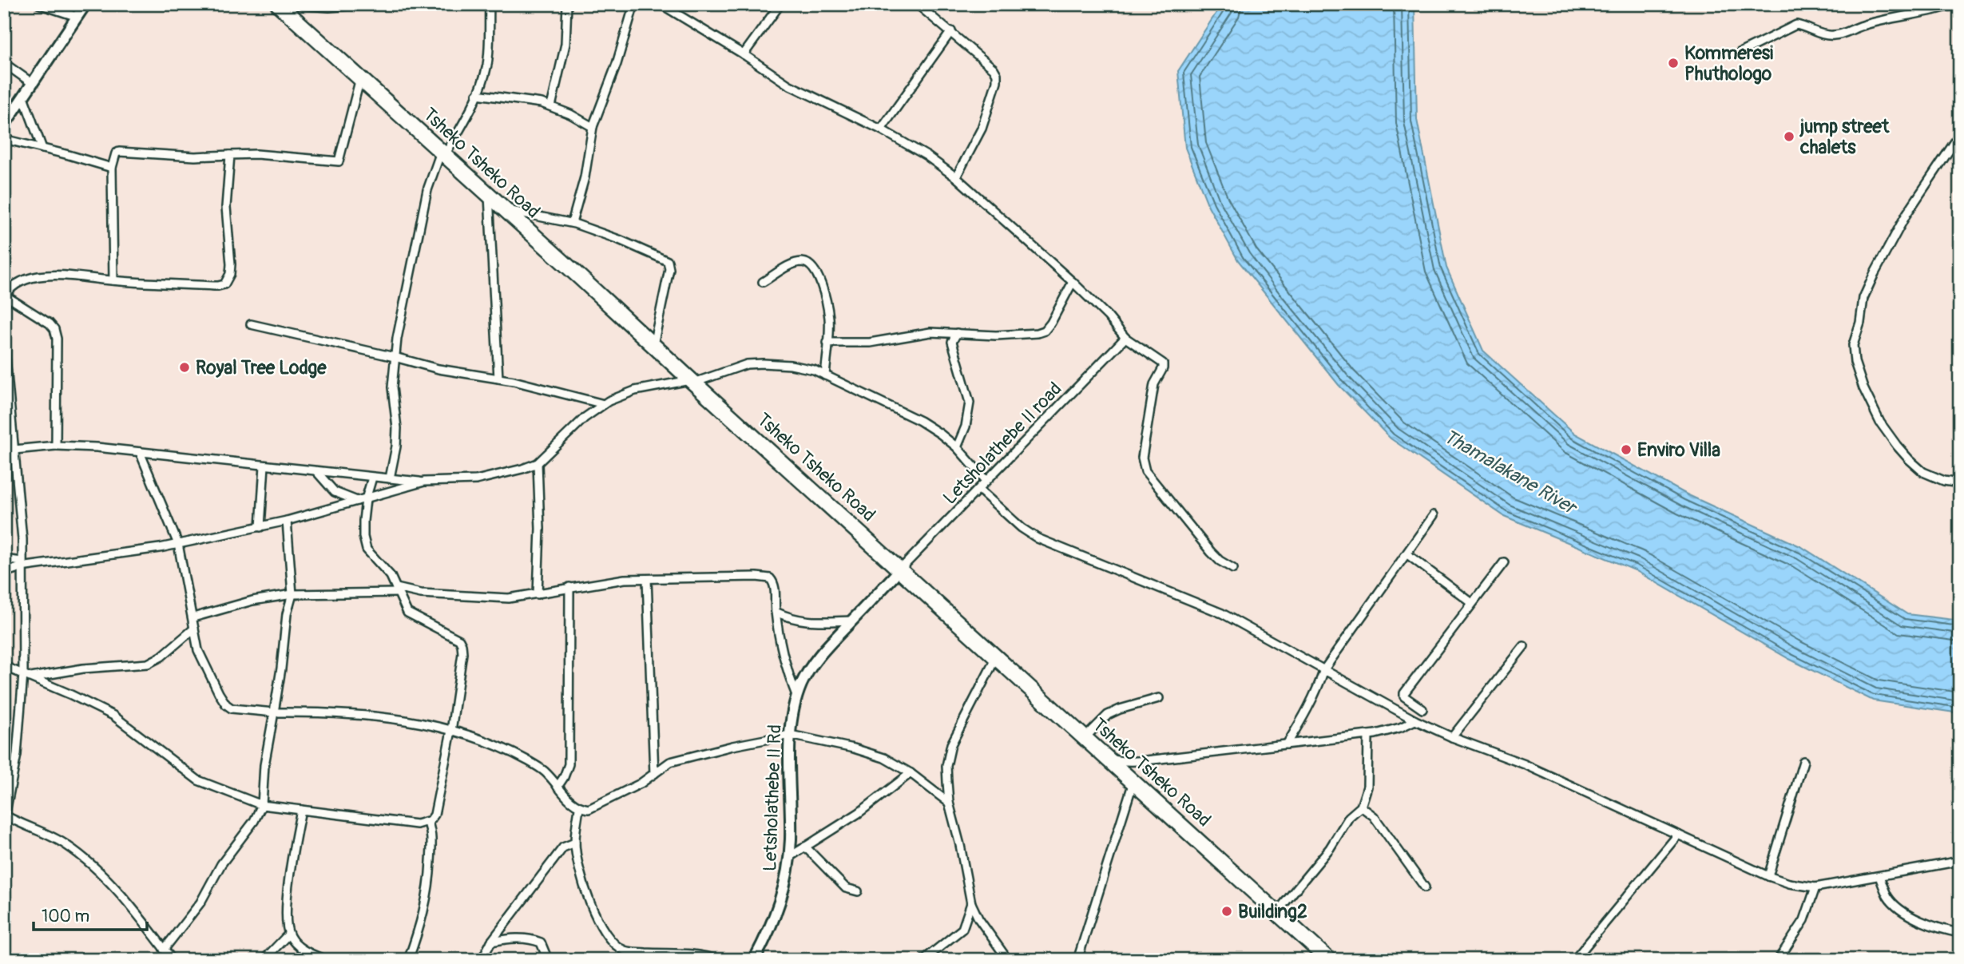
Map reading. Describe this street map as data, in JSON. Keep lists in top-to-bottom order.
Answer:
{
  "streets": {
    "highway": ["Tsheko Tsheko Road"],
    "street": ["Letsholathebe II road", "Letsholathebe II Rd"]
  },
  "crossings": [
    ["Tsheko Tsheko Road", "Letsholathebe II road"],
    ["Tsheko Tsheko Road", "Letsholathebe II Rd"],
    ["Letsholathebe II road", "Letsholathebe II Rd"]
  ],
  "water": ["Thamalakane River"],
  "places": [
    "Kommeresi Phuthologo",
    "jump street chalets",
    "Royal Tree Lodge",
    "Enviro Villa",
    "Building2"
  ],
  "scale_bar": "100 m"
}
